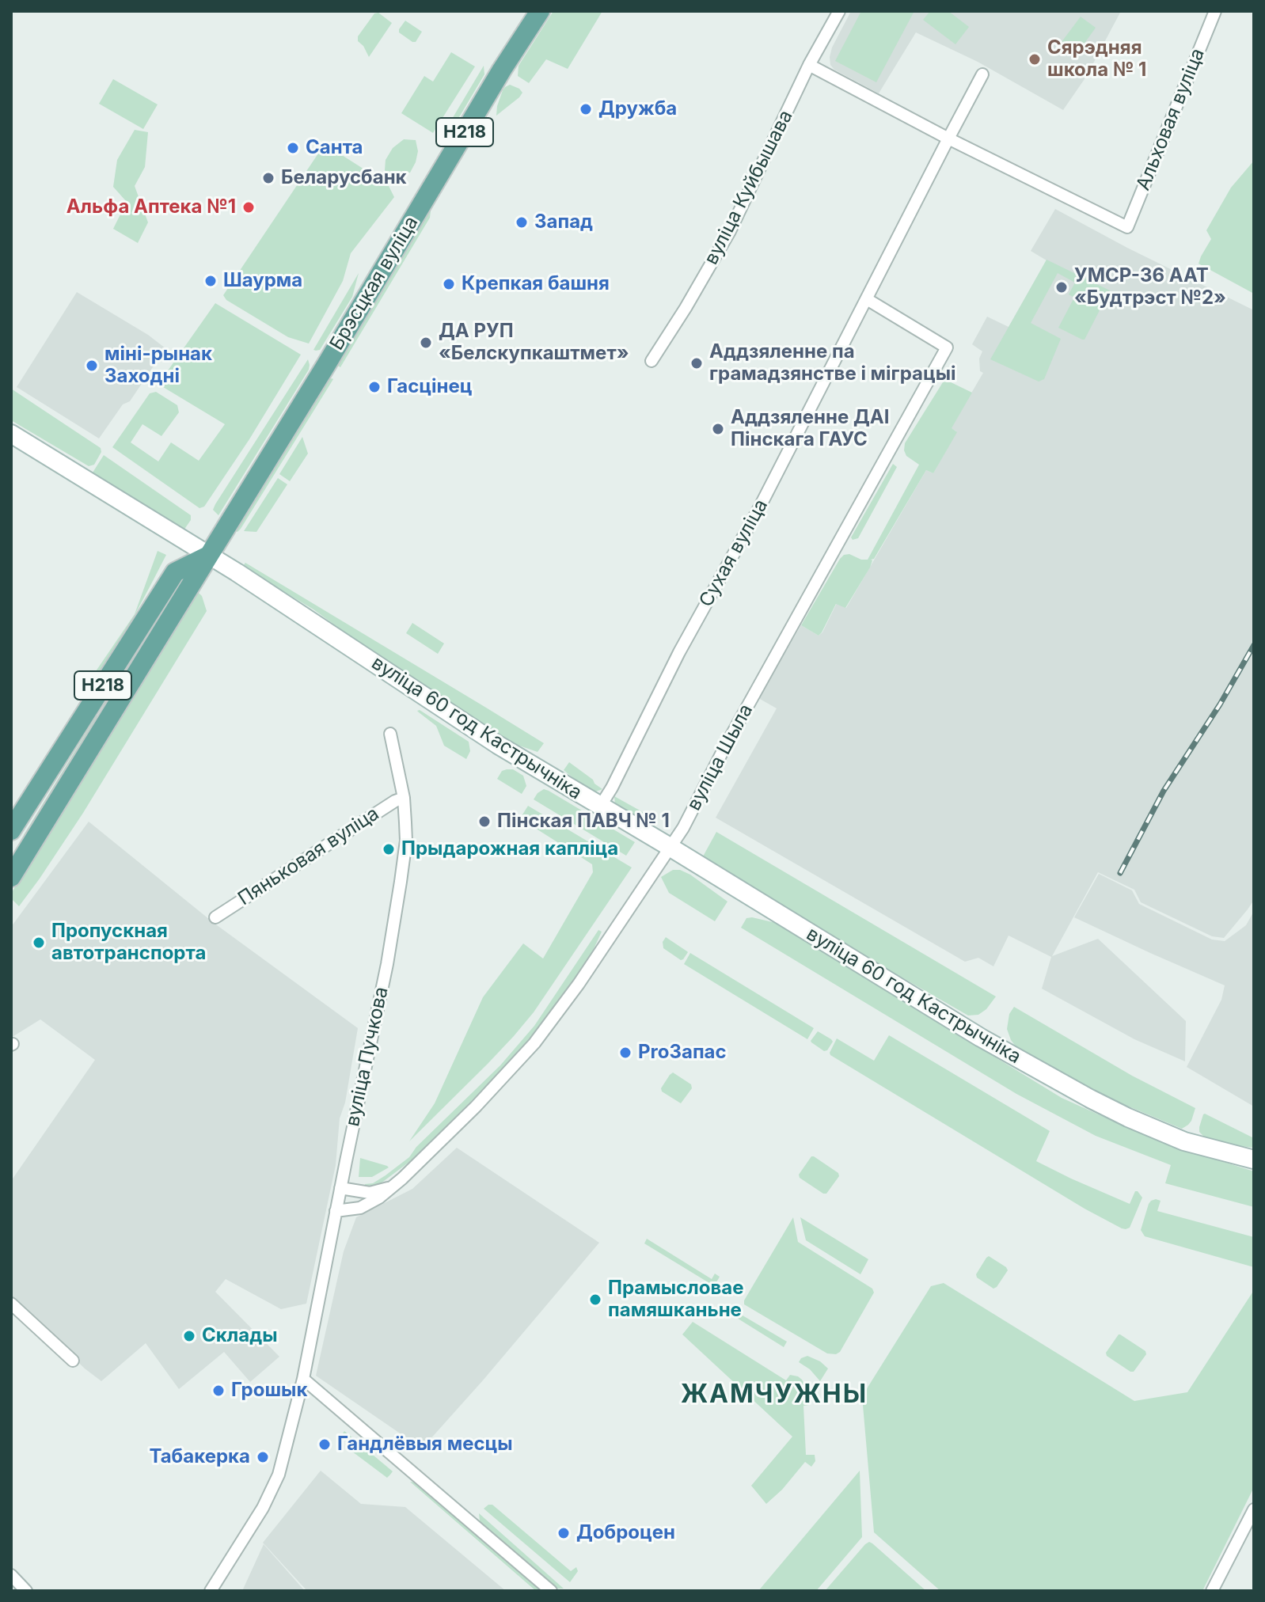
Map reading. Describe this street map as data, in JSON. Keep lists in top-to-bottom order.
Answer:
{
  "streets": {
    "main road": ["Н218", "Брэсцкая вуліца"],
    "street": [
      "Альховая вуліца",
      "вуліца Куйбышава",
      "Сухая вуліца",
      "вуліца 60 год Кастрычніка",
      "вуліца Шыла",
      "Пяньковая вуліца",
      "вуліца Пучкова"
    ]
  },
  "crossings": [
    ["Альховая вуліца", "Сухая вуліца"],
    ["Н218", "Брэсцкая вуліца"],
    ["Н218", "вуліца 60 год Кастрычніка"],
    ["Брэсцкая вуліца", "вуліца 60 год Кастрычніка"],
    ["Сухая вуліца", "вуліца 60 год Кастрычніка"],
    ["Сухая вуліца", "вуліца Шыла"],
    ["вуліца 60 год Кастрычніка", "вуліца Шыла"],
    ["вуліца Шыла", "вуліца Пучкова"],
    ["Пяньковая вуліца", "вуліца Пучкова"]
  ],
  "districts": ["ЖАМЧУЖНЫ"],
  "places": [
    "Сярэдняя школа № 1",
    "Дружба",
    "Санта",
    "Беларусбанк",
    "Альфа Аптека №1",
    "Запад",
    "Шаурма",
    "Крепкая башня",
    "УМСР-36 ААТ «Будтрэст №2»",
    "ДА РУП «Белскупкаштмет»",
    "Аддзяленне па грамадзянстве і міграцыі",
    "міні-рынак Заходні",
    "Гасцінец",
    "Аддзяленне ДАІ Пінскага ГАУС",
    "Пінская ПАВЧ № 1",
    "Прыдарожная капліца",
    "Пропускная автотранспорта",
    "ProЗапас",
    "Прамысловае памяшканьне",
    "Склады",
    "Грошык",
    "Гандлёвыя месцы",
    "Табакерка",
    "Доброцен"
  ]
}
